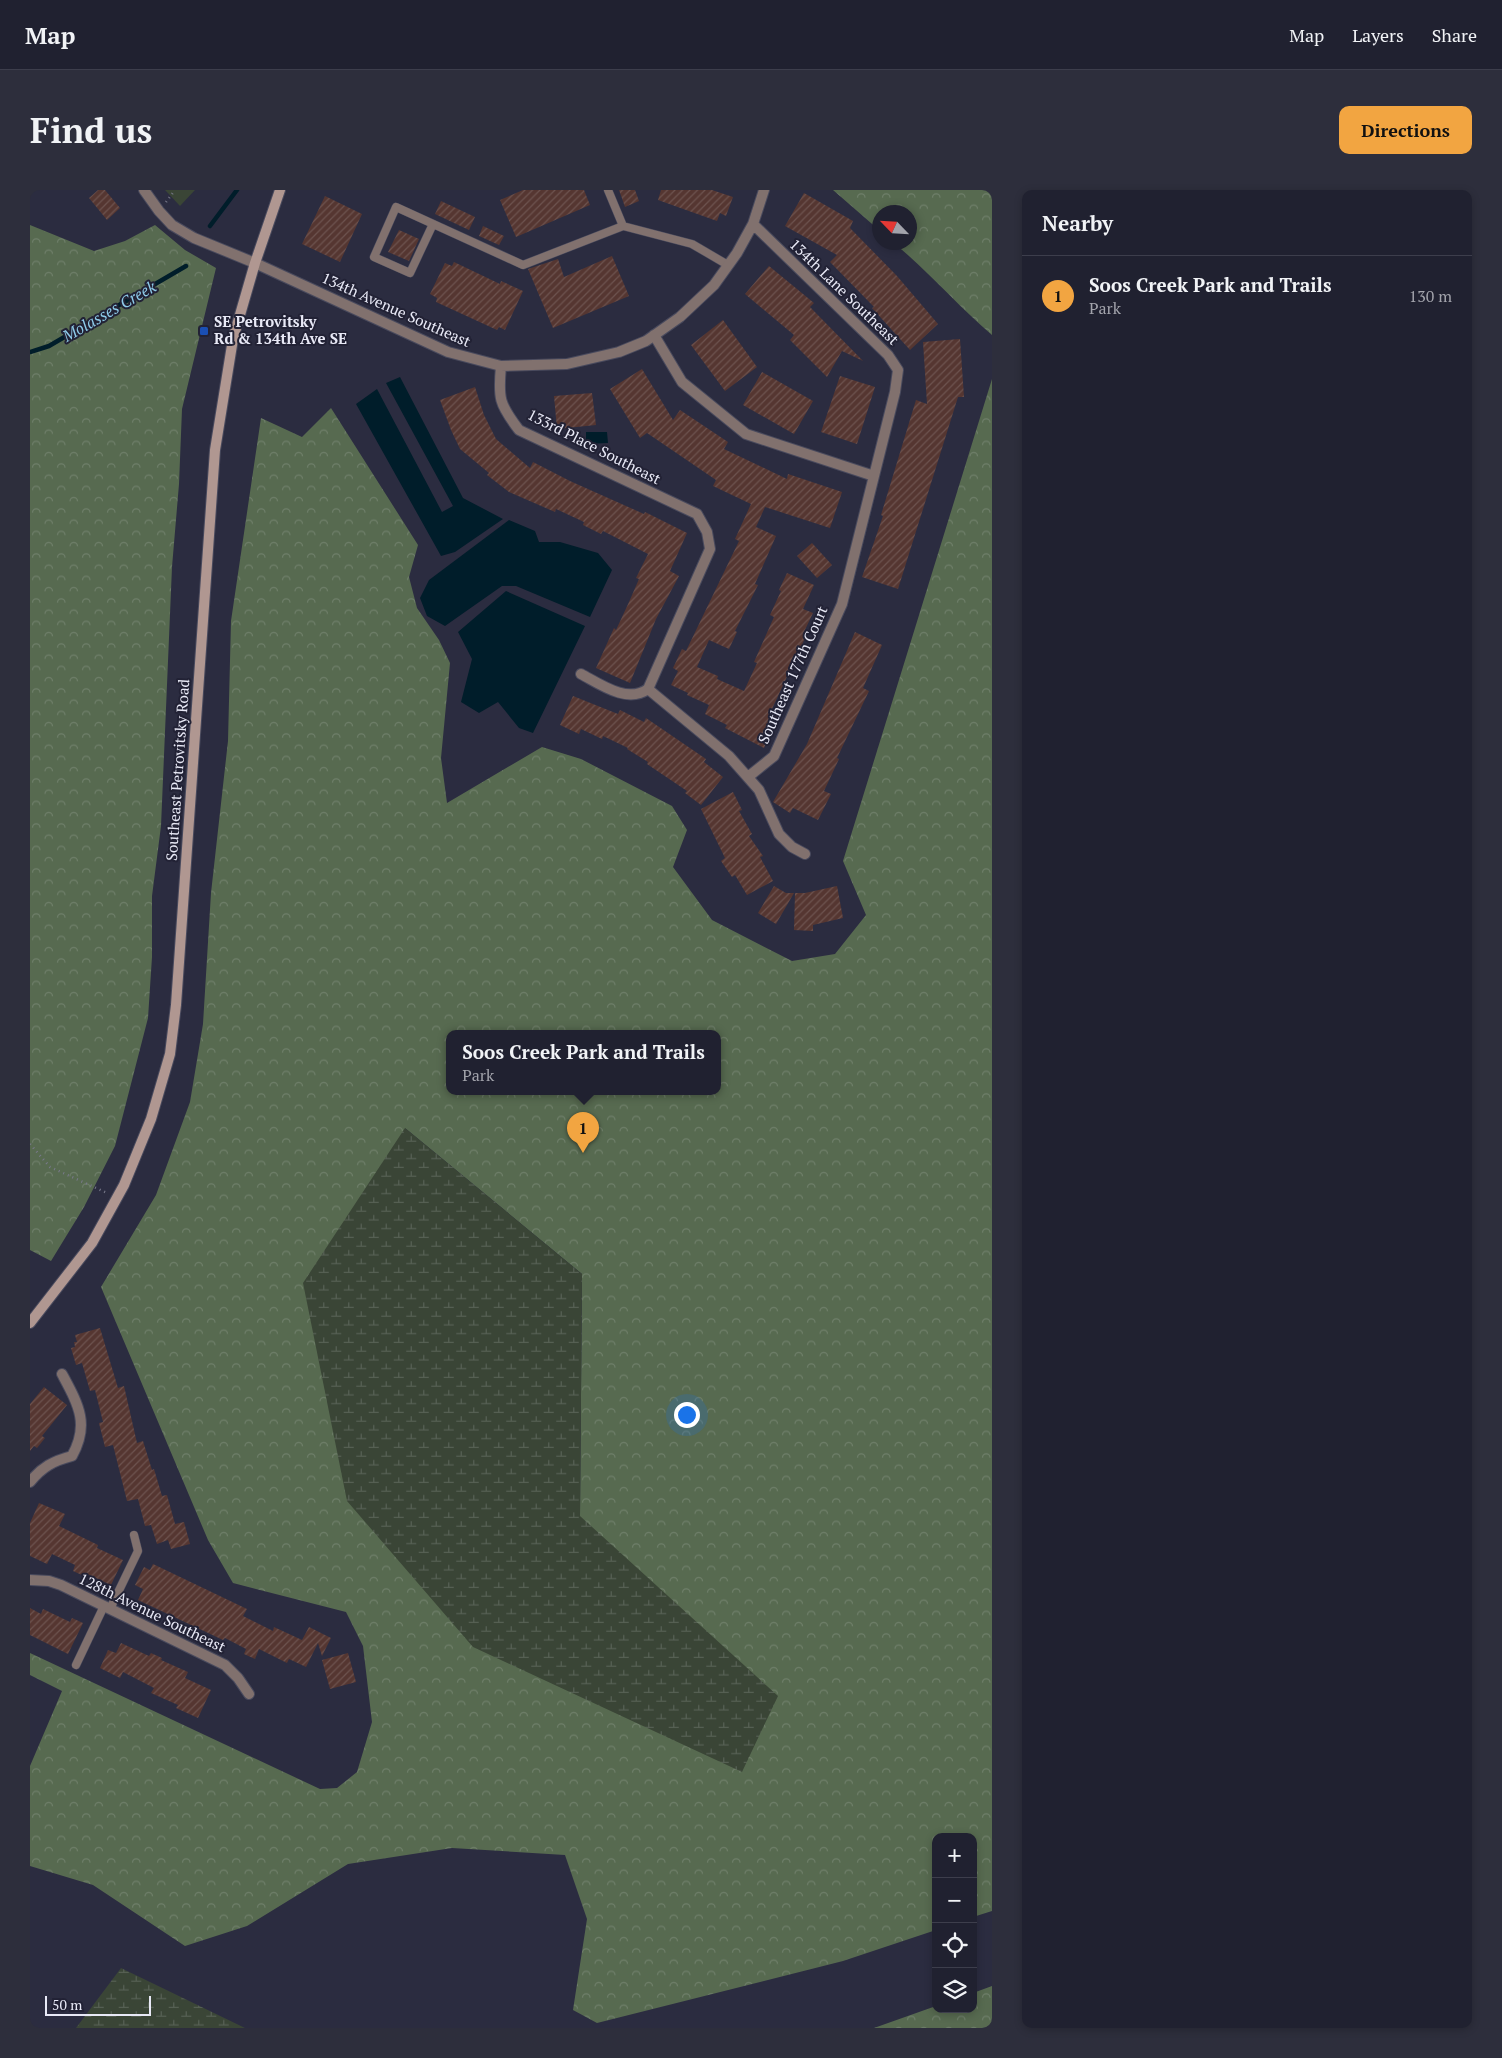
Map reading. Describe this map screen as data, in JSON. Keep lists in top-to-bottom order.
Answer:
{
  "streets": {
    "main road": ["Southeast Petrovitsky Road"],
    "street": [
      "134th Lane Southeast",
      "134th Avenue Southeast",
      "133rd Place Southeast",
      "Southeast 177th Court",
      "128th Avenue Southeast"
    ]
  },
  "crossings": [
    ["134th Lane Southeast", "134th Avenue Southeast"],
    ["134th Lane Southeast", "Southeast 177th Court"],
    ["134th Avenue Southeast", "133rd Place Southeast"],
    ["134th Avenue Southeast", "Southeast Petrovitsky Road"]
  ],
  "water": ["Molasses Creek"],
  "places": {
    "transit": ["SE Petrovitsky Rd & 134th Ave SE"]
  },
  "scale_bar": "50 m",
  "north": "top left",
  "page": {
    "header": "Map",
    "nav": ["Map", "Layers", "Share"],
    "buttons": "Directions",
    "title": "Find us",
    "heading": "Nearby",
    "list": [
      {
        "mark": "1",
        "name": "Soos Creek Park and Trails",
        "note": "Park",
        "value": "130 m"
      }
    ],
    "popup": ["Soos Creek Park and Trails", "Park"],
    "pins": "1",
    "map_buttons": ["+", "−"],
    "scale": "50 m"
  }
}
